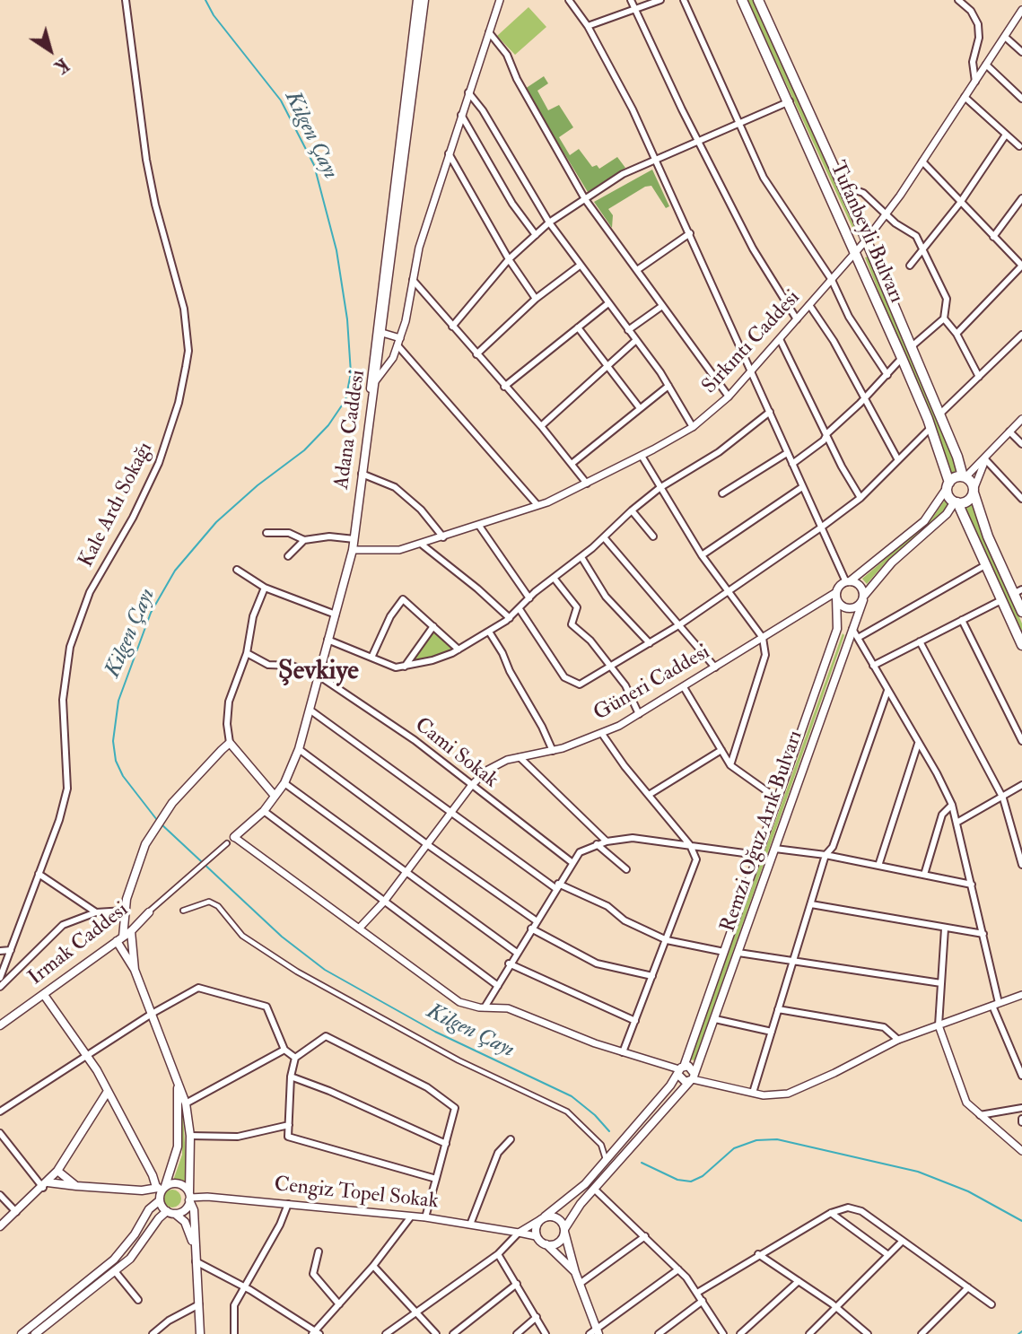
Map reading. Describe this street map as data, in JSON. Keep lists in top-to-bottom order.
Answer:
{
  "streets": {
    "highway": ["Tufanbeyli Bulvarı"],
    "main road": [
      "Adana Caddesi",
      "Güneri Caddesi",
      "Remzi Oğuz Arık Bulvarı",
      "Irmak Caddesi"
    ],
    "street": [
      "Sırkıntı Caddesi",
      "Kale Ardı Sokağı",
      "Cami Sokak",
      "Cengiz Topel Sokak"
    ]
  },
  "crossings": [
    ["Tufanbeyli Bulvarı", "Sırkıntı Caddesi"],
    ["Tufanbeyli Bulvarı", "Güneri Caddesi"],
    ["Sırkıntı Caddesi", "Adana Caddesi"],
    ["Adana Caddesi", "Cami Sokak"],
    ["Güneri Caddesi", "Cami Sokak"],
    ["Güneri Caddesi", "Remzi Oğuz Arık Bulvarı"],
    ["Remzi Oğuz Arık Bulvarı", "Cengiz Topel Sokak"]
  ],
  "districts": ["Şevkiye"],
  "water": ["Kilgen Çayı"],
  "north": "bottom right"
}
